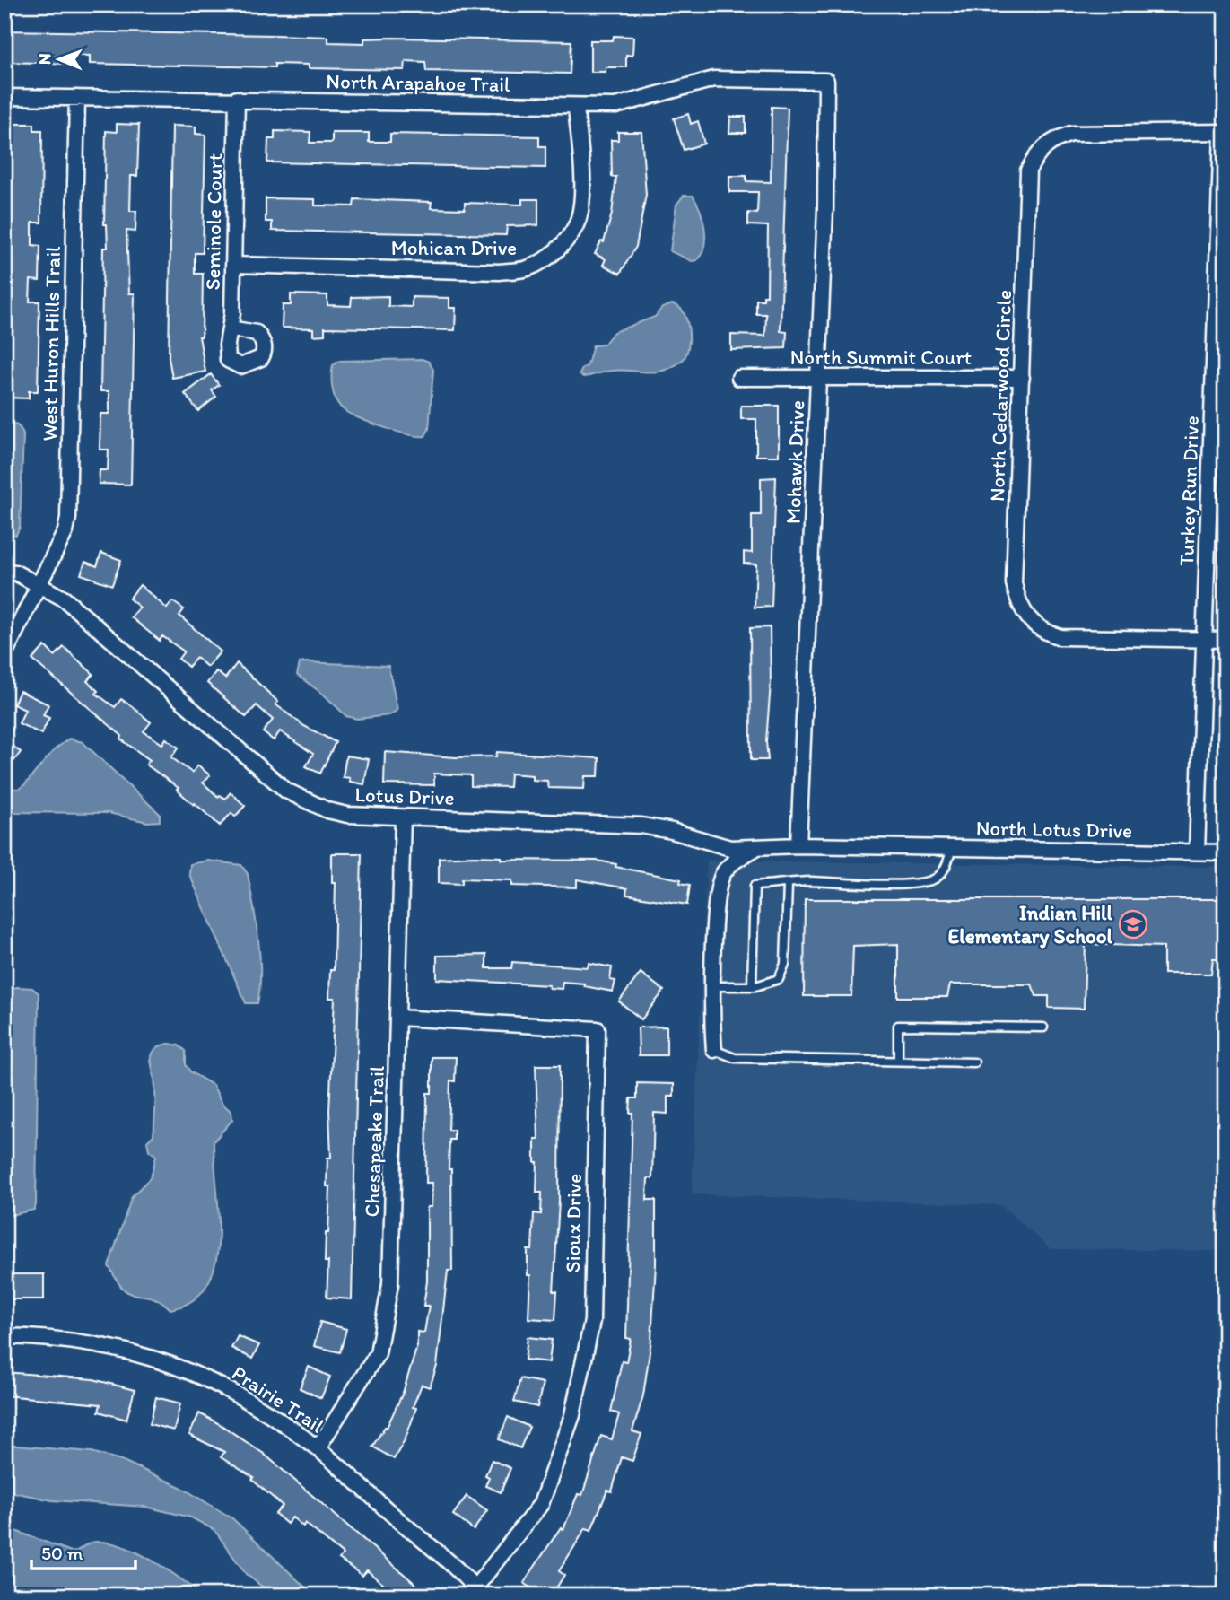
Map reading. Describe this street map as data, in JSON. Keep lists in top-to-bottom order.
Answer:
{
  "streets": {
    "street": [
      "North Arapahoe Trail",
      "Seminole Court",
      "Mohican Drive",
      "West Huron Hills Trail",
      "North Summit Court",
      "North Cedarwood Circle",
      "Mohawk Drive",
      "Turkey Run Drive",
      "Lotus Drive",
      "North Lotus Drive",
      "Chesapeake Trail",
      "Sioux Drive",
      "Prairie Trail"
    ]
  },
  "crossings": [
    ["North Arapahoe Trail", "Seminole Court"],
    ["North Arapahoe Trail", "Mohican Drive"],
    ["North Arapahoe Trail", "West Huron Hills Trail"],
    ["North Arapahoe Trail", "Mohawk Drive"],
    ["Seminole Court", "Mohican Drive"],
    ["West Huron Hills Trail", "Lotus Drive"],
    ["North Summit Court", "North Cedarwood Circle"],
    ["North Summit Court", "Mohawk Drive"],
    ["North Cedarwood Circle", "Turkey Run Drive"],
    ["Mohawk Drive", "Lotus Drive"],
    ["Turkey Run Drive", "North Lotus Drive"],
    ["Lotus Drive", "North Lotus Drive"],
    ["Lotus Drive", "Chesapeake Trail"],
    ["Chesapeake Trail", "Sioux Drive"],
    ["Chesapeake Trail", "Prairie Trail"],
    ["Sioux Drive", "Prairie Trail"]
  ],
  "places": {
    "school or university": ["Indian Hill Elementary School"]
  },
  "scale_bar": "50 m",
  "north": "left"
}
